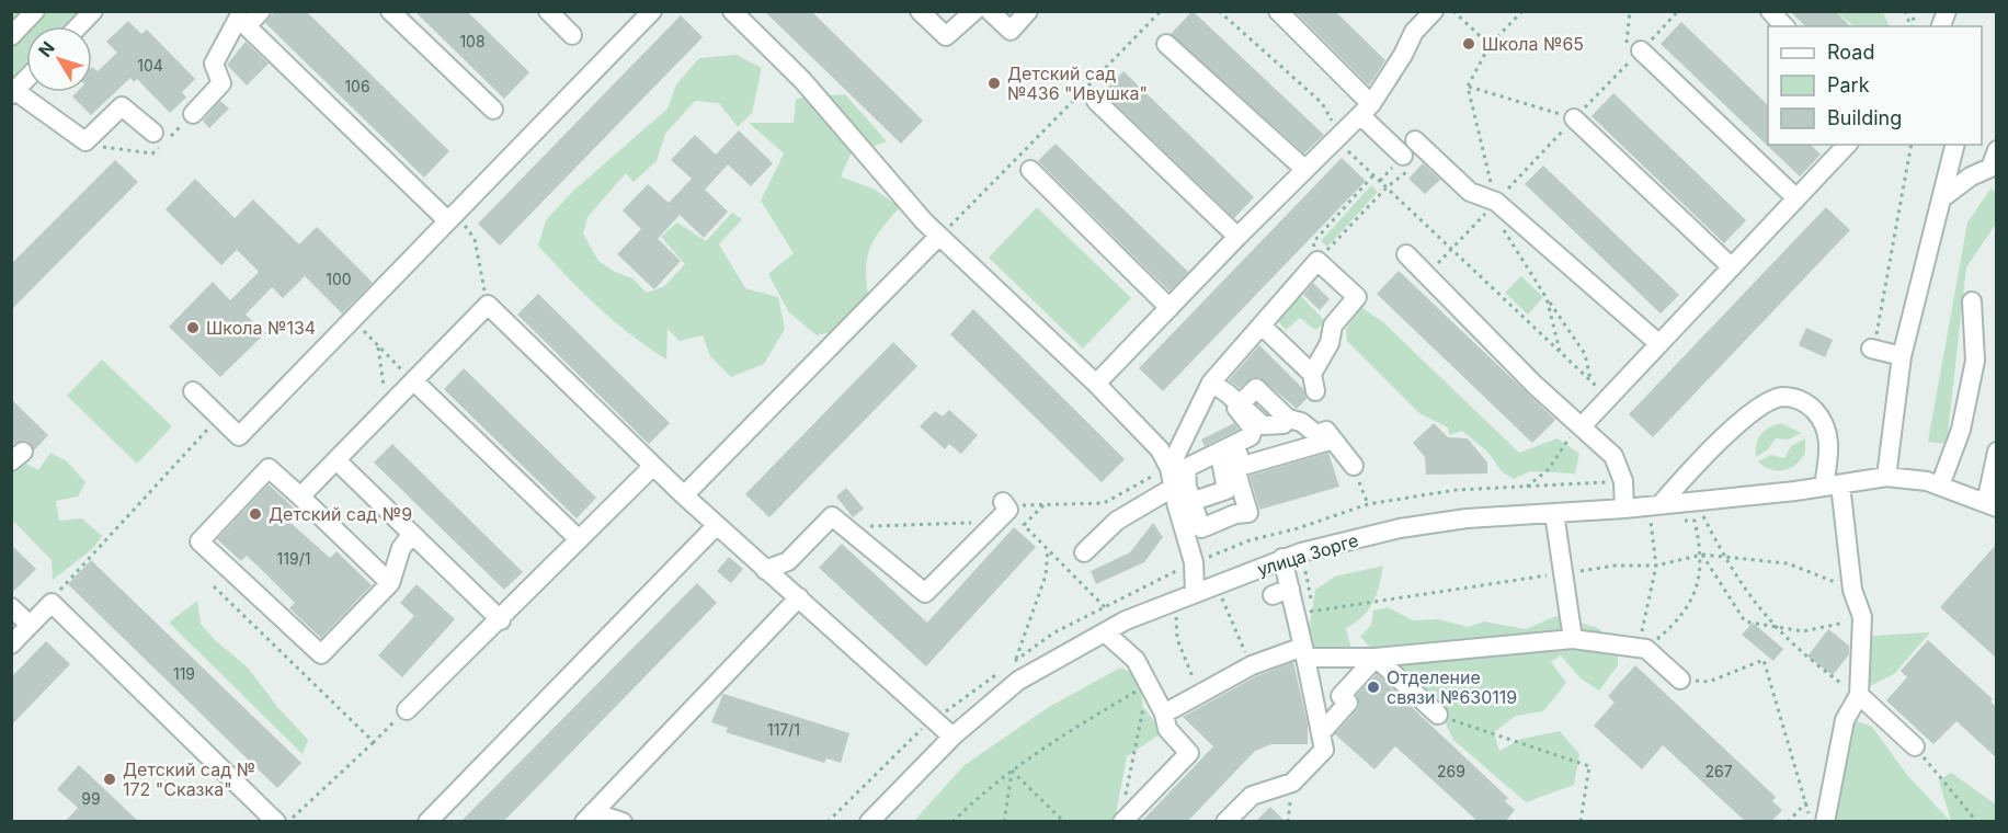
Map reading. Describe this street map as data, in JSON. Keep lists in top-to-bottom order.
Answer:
{
  "streets": {
    "street": ["улица Зорге"]
  },
  "places": [
    "Школа №65",
    "Детский сад №436 \"Ивушка\"",
    "Школа №134",
    "Детский сад №9",
    "Отделение связи №630119",
    "Детский сад № 172 \"Сказка\""
  ],
  "house_numbers": [
    "108",
    "104",
    "106",
    "100",
    "119/1",
    "119",
    "117/1",
    "269",
    "267",
    "99"
  ],
  "legend": ["Road", "Park", "Building"],
  "north": "top left"
}
